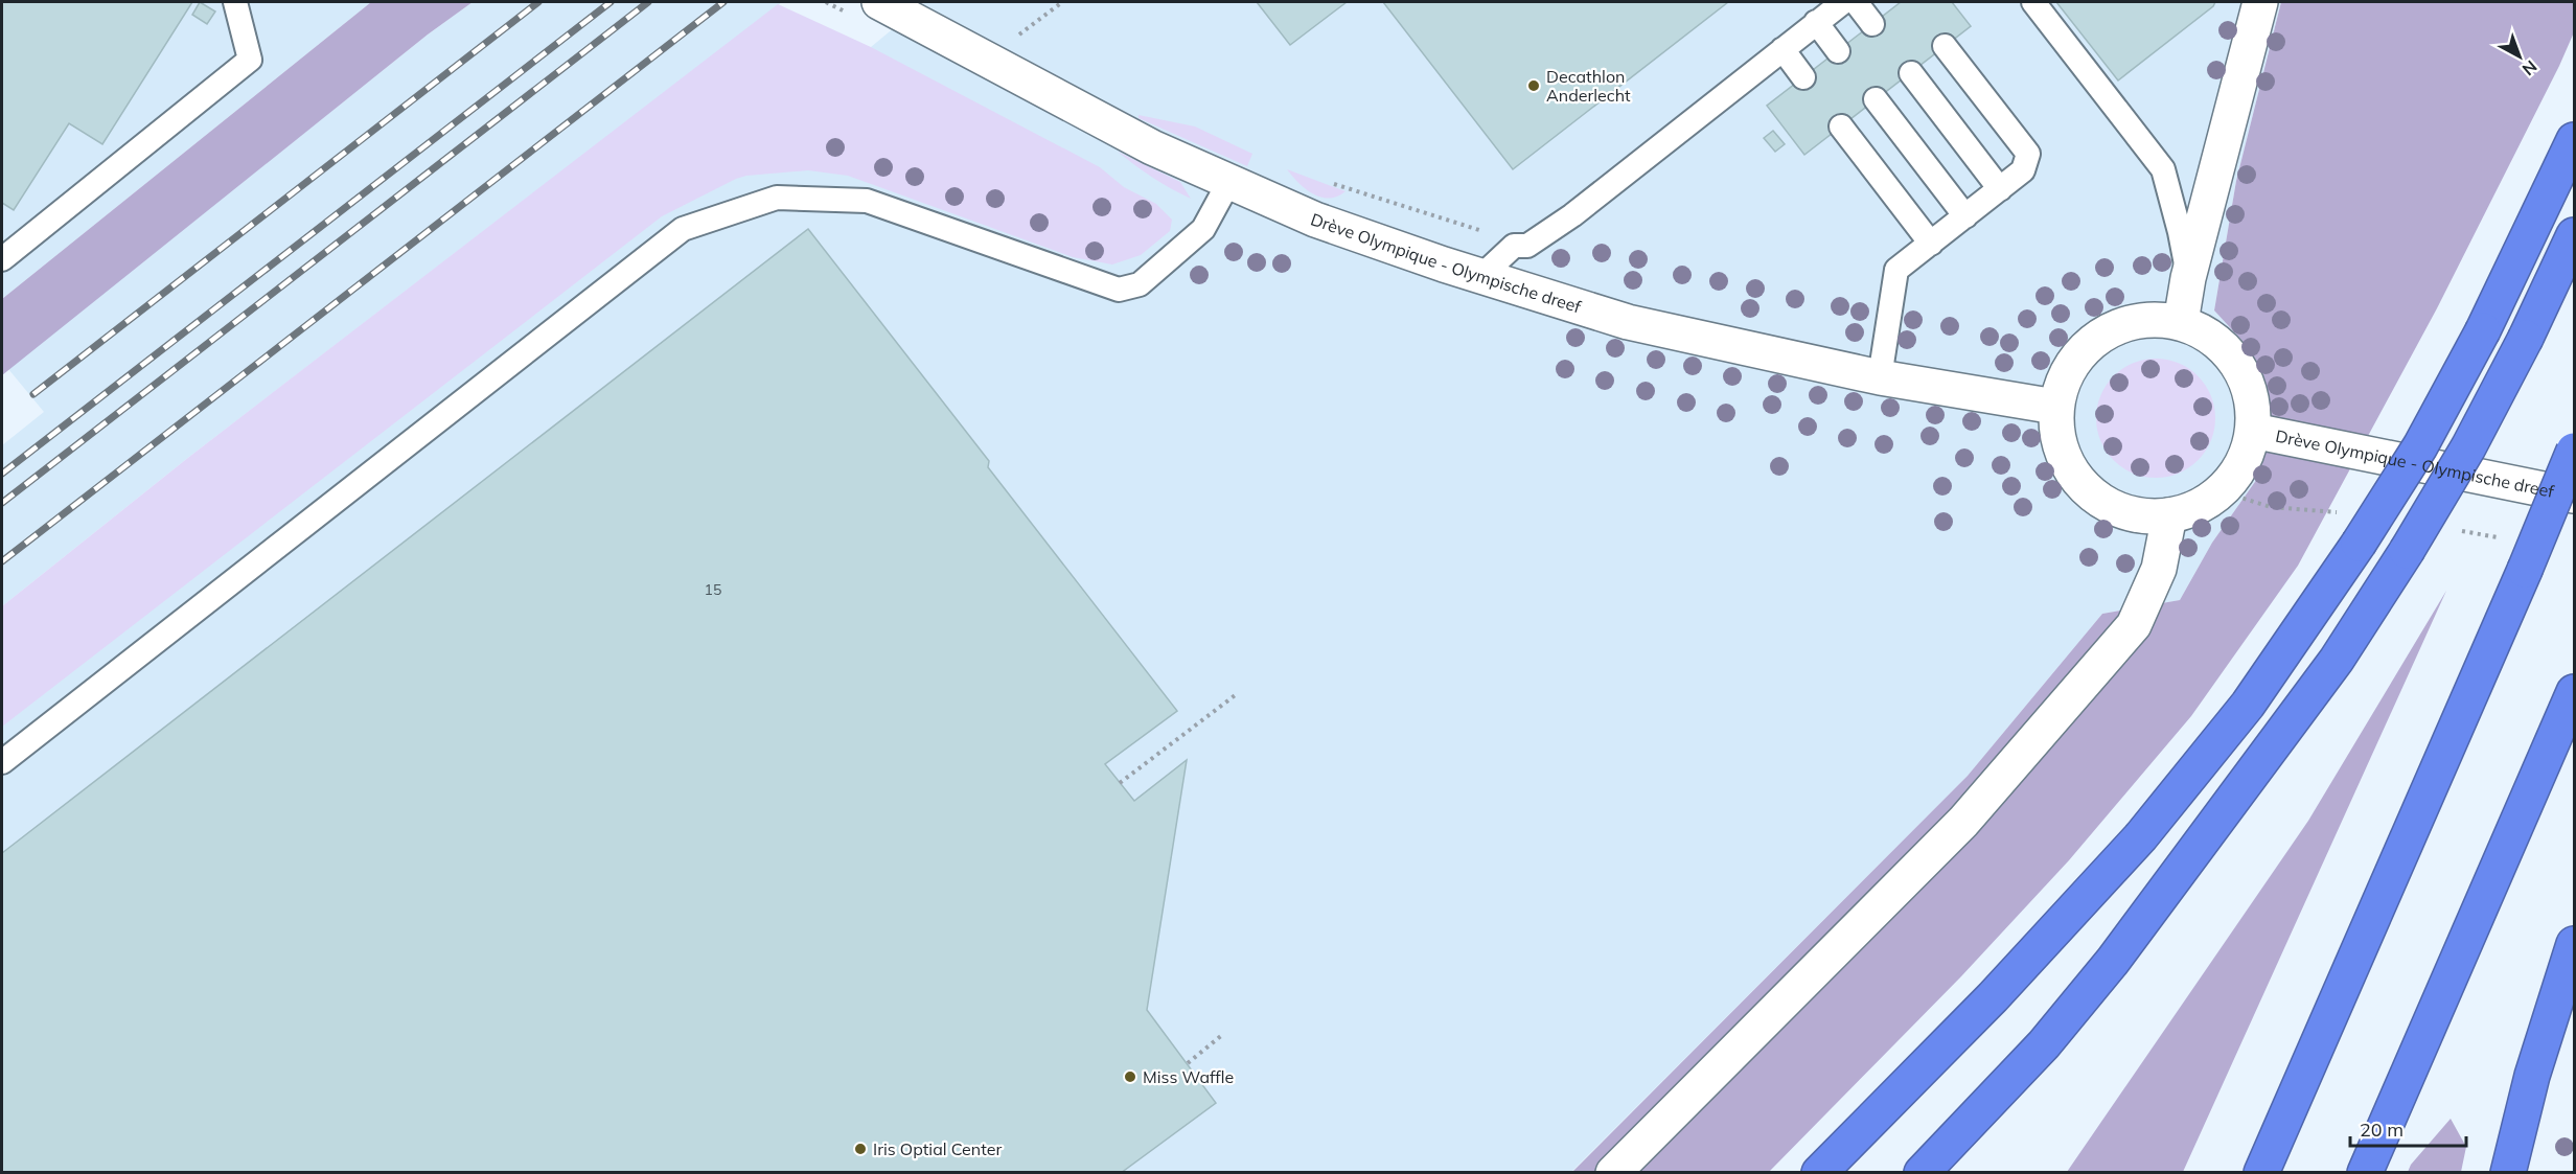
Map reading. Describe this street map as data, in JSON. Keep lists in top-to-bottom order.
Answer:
{
  "streets": {
    "street": ["Drève Olympique - Olympische dreef"]
  },
  "places": ["Decathlon Anderlecht", "Miss Waffle", "Iris Optial Center"],
  "house_numbers": ["15"],
  "scale_bar": "20 m",
  "north": "bottom right"
}
